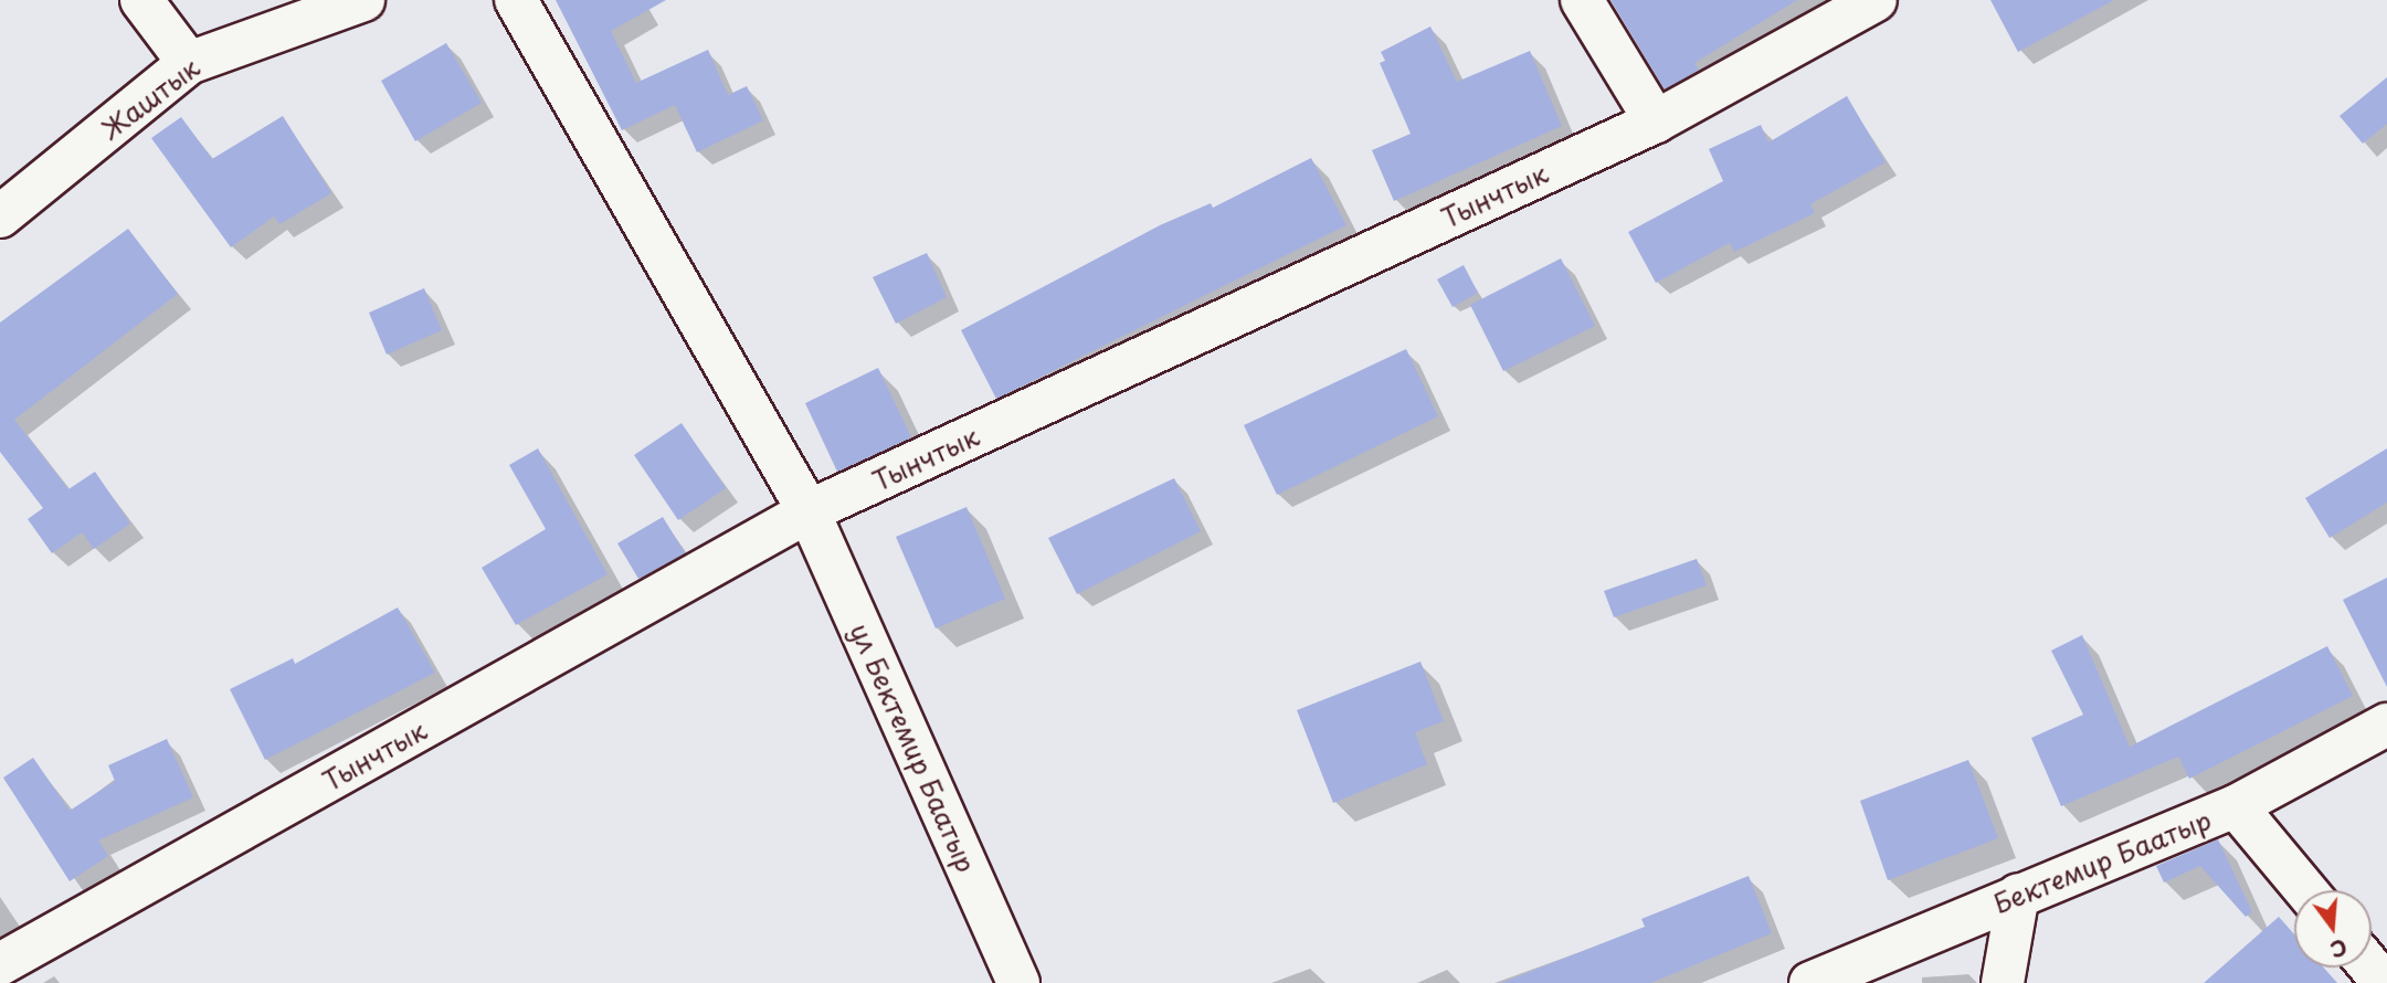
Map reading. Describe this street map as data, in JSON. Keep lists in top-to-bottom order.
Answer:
{
  "streets": {
    "street": [
      "Жаштык",
      "Тынчтык",
      "ул Бектемир Баатыр",
      "Бектемир Баатыр"
    ]
  },
  "crossings": [
    ["Тынчтык", "ул Бектемир Баатыр"]
  ],
  "north": "bottom"
}
